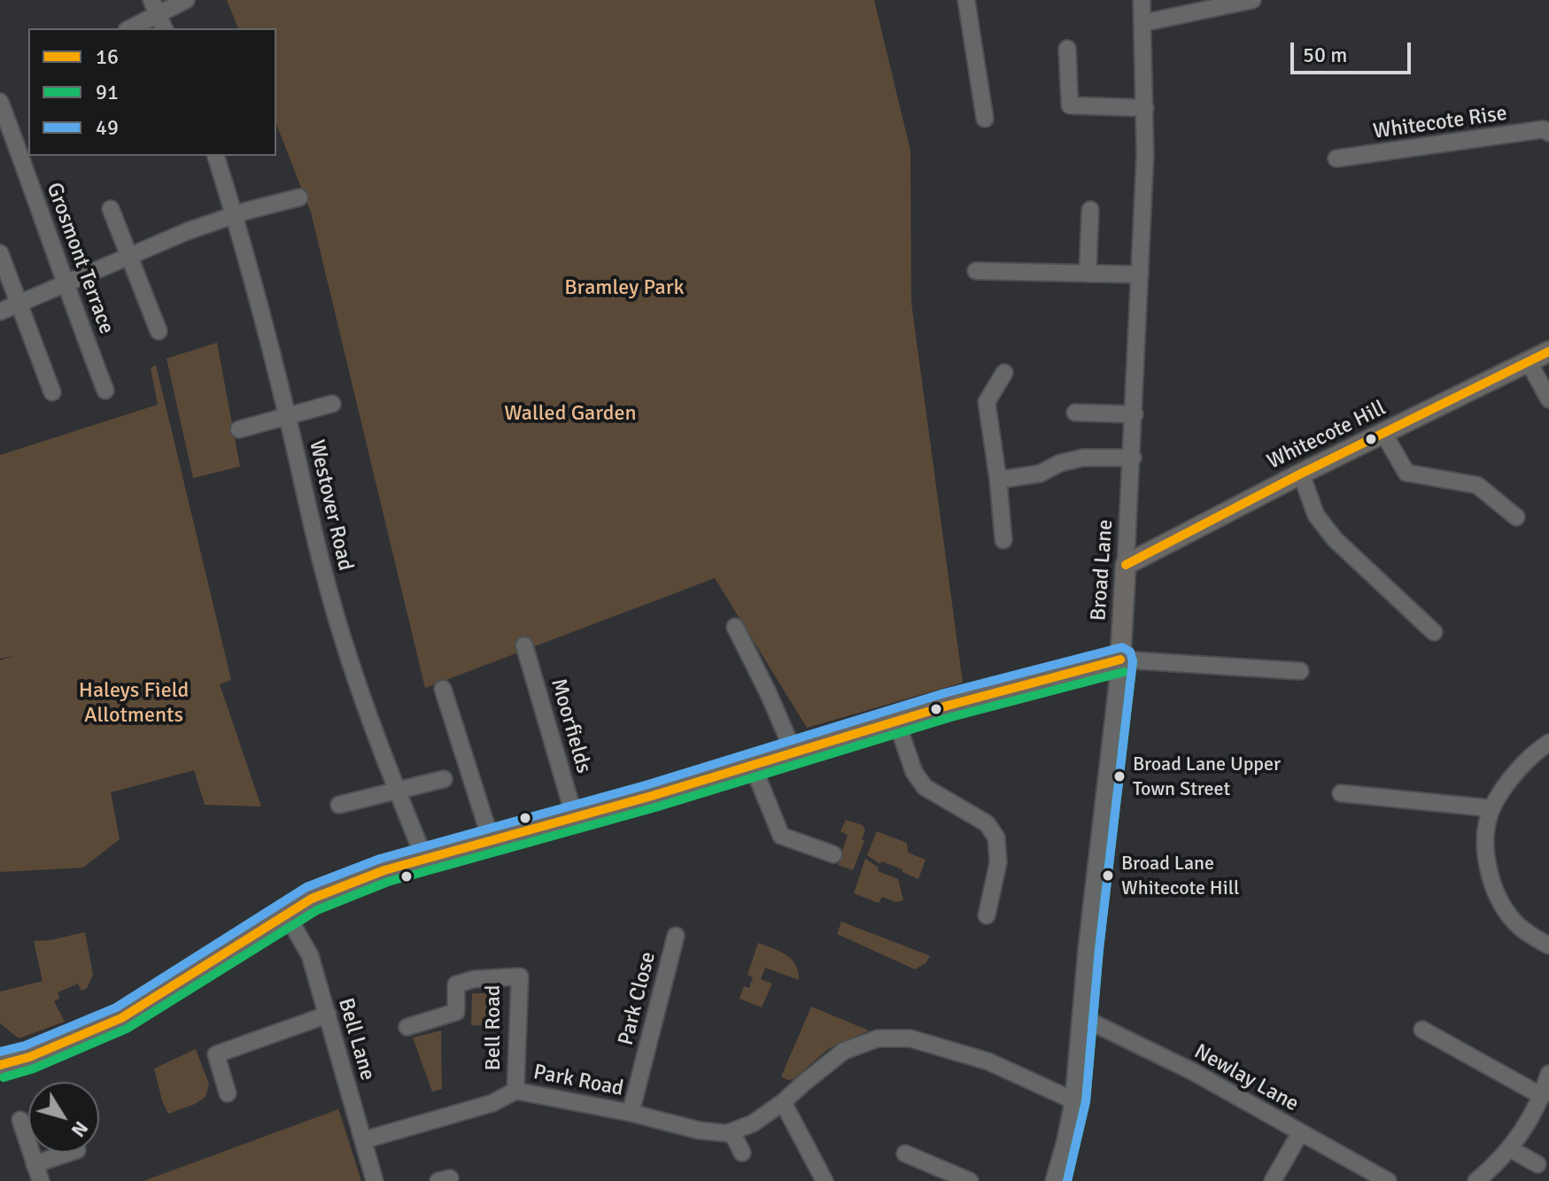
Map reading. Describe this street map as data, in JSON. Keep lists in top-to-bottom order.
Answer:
{
  "streets": {
    "main road": ["Whitecote Hill", "Broad Lane"],
    "street": [
      "Whitecote Rise",
      "Grosmont Terrace",
      "Westover Road",
      "Moorfields",
      "Park Close",
      "Bell Road",
      "Bell Lane",
      "Newlay Lane",
      "Park Road"
    ]
  },
  "crossings": [
    ["Whitecote Hill", "Broad Lane"],
    ["Broad Lane", "Newlay Lane"],
    ["Broad Lane", "Park Road"],
    ["Park Close", "Park Road"],
    ["Bell Road", "Park Road"],
    ["Bell Lane", "Park Road"]
  ],
  "parks": ["Bramley Park", "Walled Garden", "Haleys Field Allotments"],
  "places": ["Broad Lane Upper Town Street", "Broad Lane Whitecote Hill"],
  "lines": ["transit line 16", "transit line 49", "transit line 91"],
  "legend": ["16", "91", "49"],
  "scale_bar": "50 m",
  "north": "bottom right"
}
